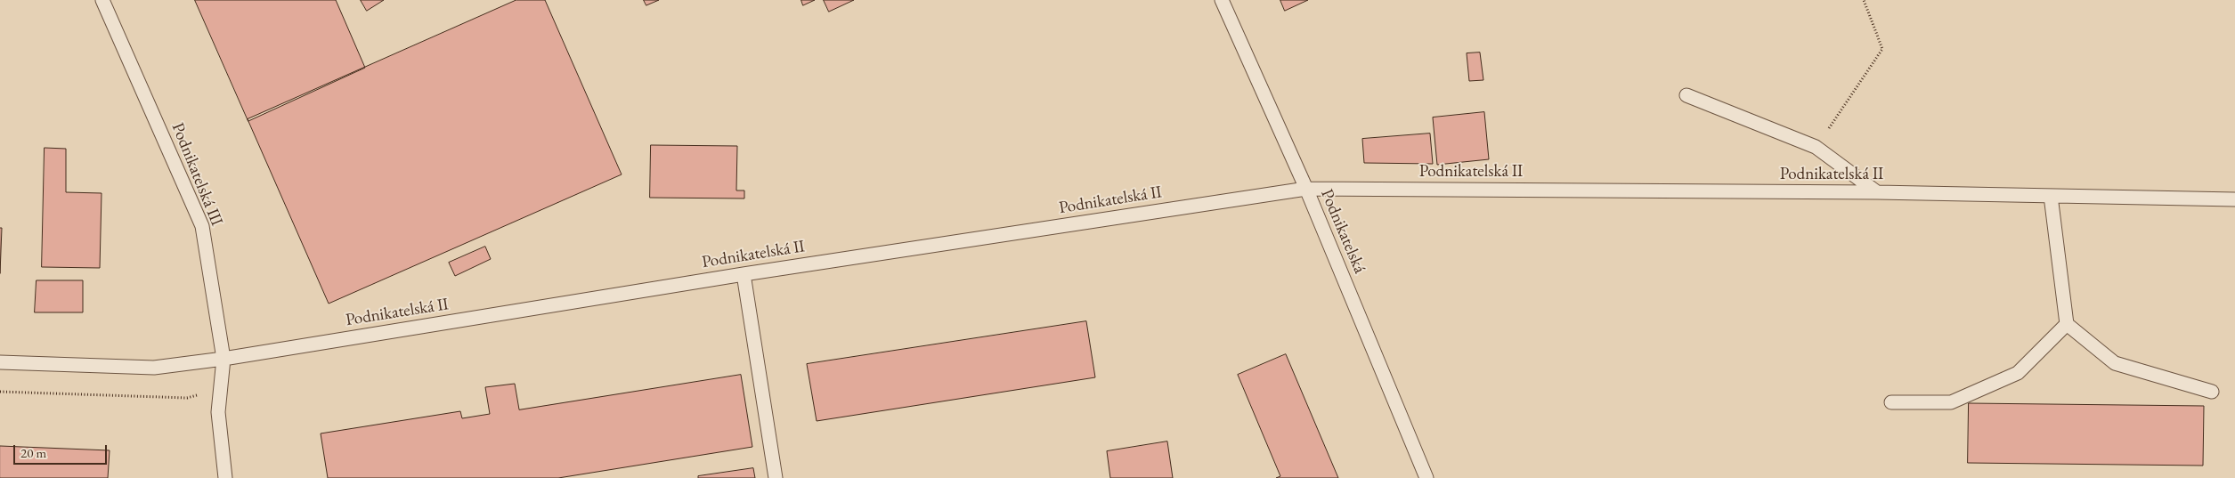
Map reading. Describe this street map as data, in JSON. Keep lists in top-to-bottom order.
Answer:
{
  "streets": {
    "lane": ["Podnikatelská Ⅱ", "Podnikatelská Ⅲ", "Podnikatelská"]
  },
  "crossings": [
    ["Podnikatelská Ⅱ", "Podnikatelská Ⅲ"],
    ["Podnikatelská Ⅱ", "Podnikatelská"]
  ],
  "scale_bar": "20 m"
}
